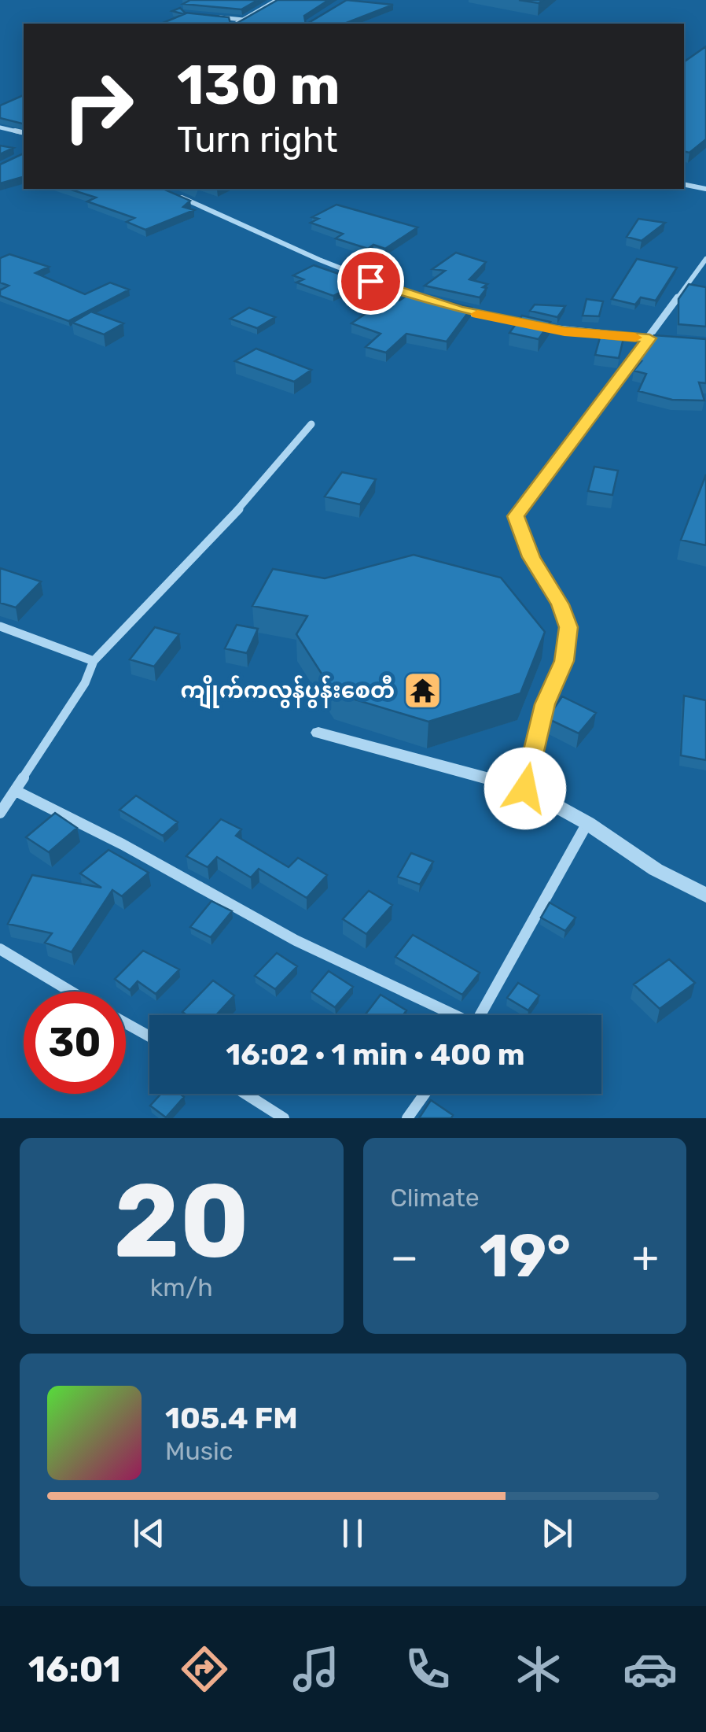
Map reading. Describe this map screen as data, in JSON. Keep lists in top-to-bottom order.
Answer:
{
  "places": {
    "temple": ["ကျိုက်ကလွန်ပွန်းစေတီ"]
  },
  "page": {
    "turn": ["130 m", "Turn right"],
    "limit": "30",
    "trip": "16:02 · 1 min · 400 m",
    "tile": [
      ["20", "km/h"],
      "Climate"
    ],
    "heat": ["−", "19°", "+"],
    "song": ["105.4 FM", "Music"],
    "tabs": "16:01"
  }
}
